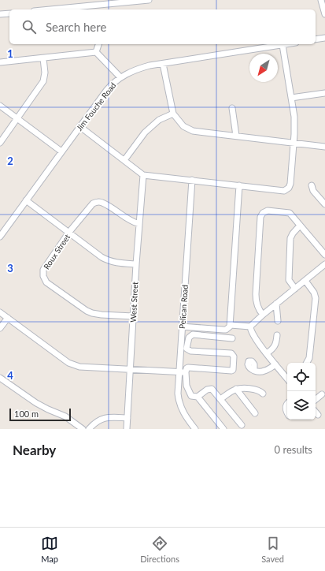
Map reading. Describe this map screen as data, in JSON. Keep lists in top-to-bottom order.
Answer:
{
  "streets": {
    "street": [
      "Jim Fouche Road",
      "Roux Street",
      "West Street",
      "Pelican Road"
    ]
  },
  "crossings": [
    ["Roux Street", "West Street"]
  ],
  "scale_bar": "100 m",
  "north": "bottom left",
  "page": {
    "search": "Search here",
    "scale": "100 m",
    "heading": ["Nearby", "0 results"],
    "nav": ["Map", "Directions", "Saved"]
  },
  "grid": {
    "rows": [
      "1",
      "2",
      "3",
      "4"
    ]
  }
}
